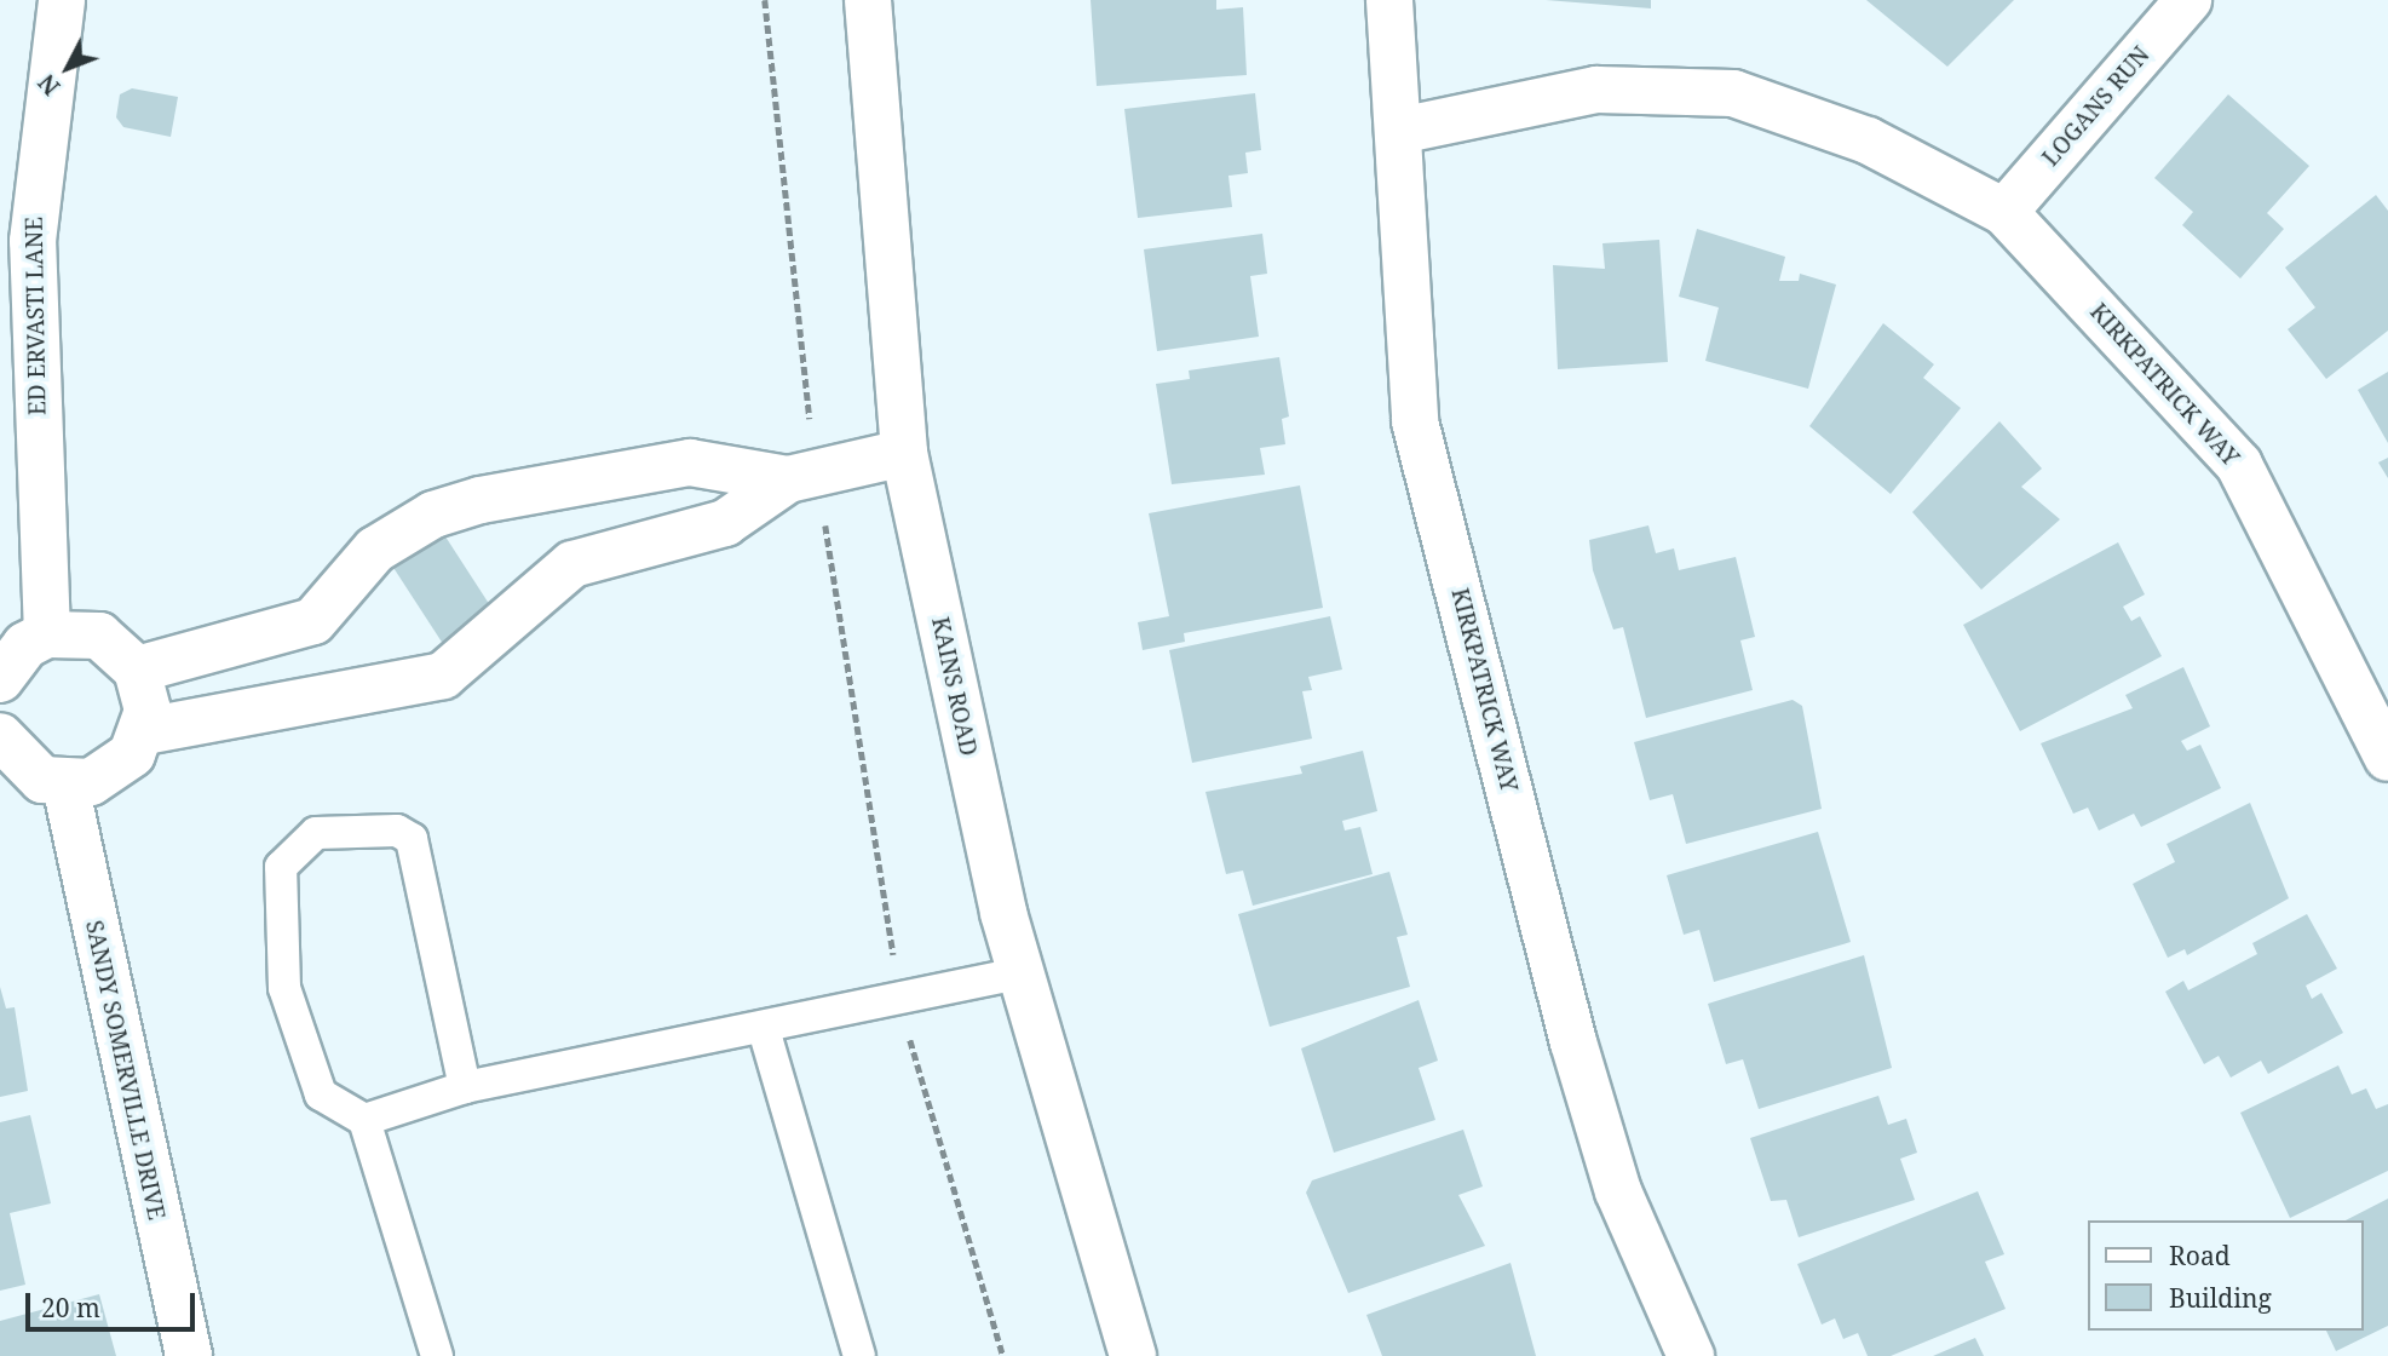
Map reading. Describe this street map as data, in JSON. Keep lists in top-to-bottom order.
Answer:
{
  "streets": {
    "street": [
      "LOGANS RUN",
      "ED ERVASTI LANE",
      "KIRKPATRICK WAY",
      "KAINS ROAD",
      "SANDY SOMERVILLE DRIVE"
    ]
  },
  "crossings": [
    ["LOGANS RUN", "KIRKPATRICK WAY"]
  ],
  "legend": ["Road", "Building"],
  "scale_bar": "20 m",
  "north": "bottom left"
}
